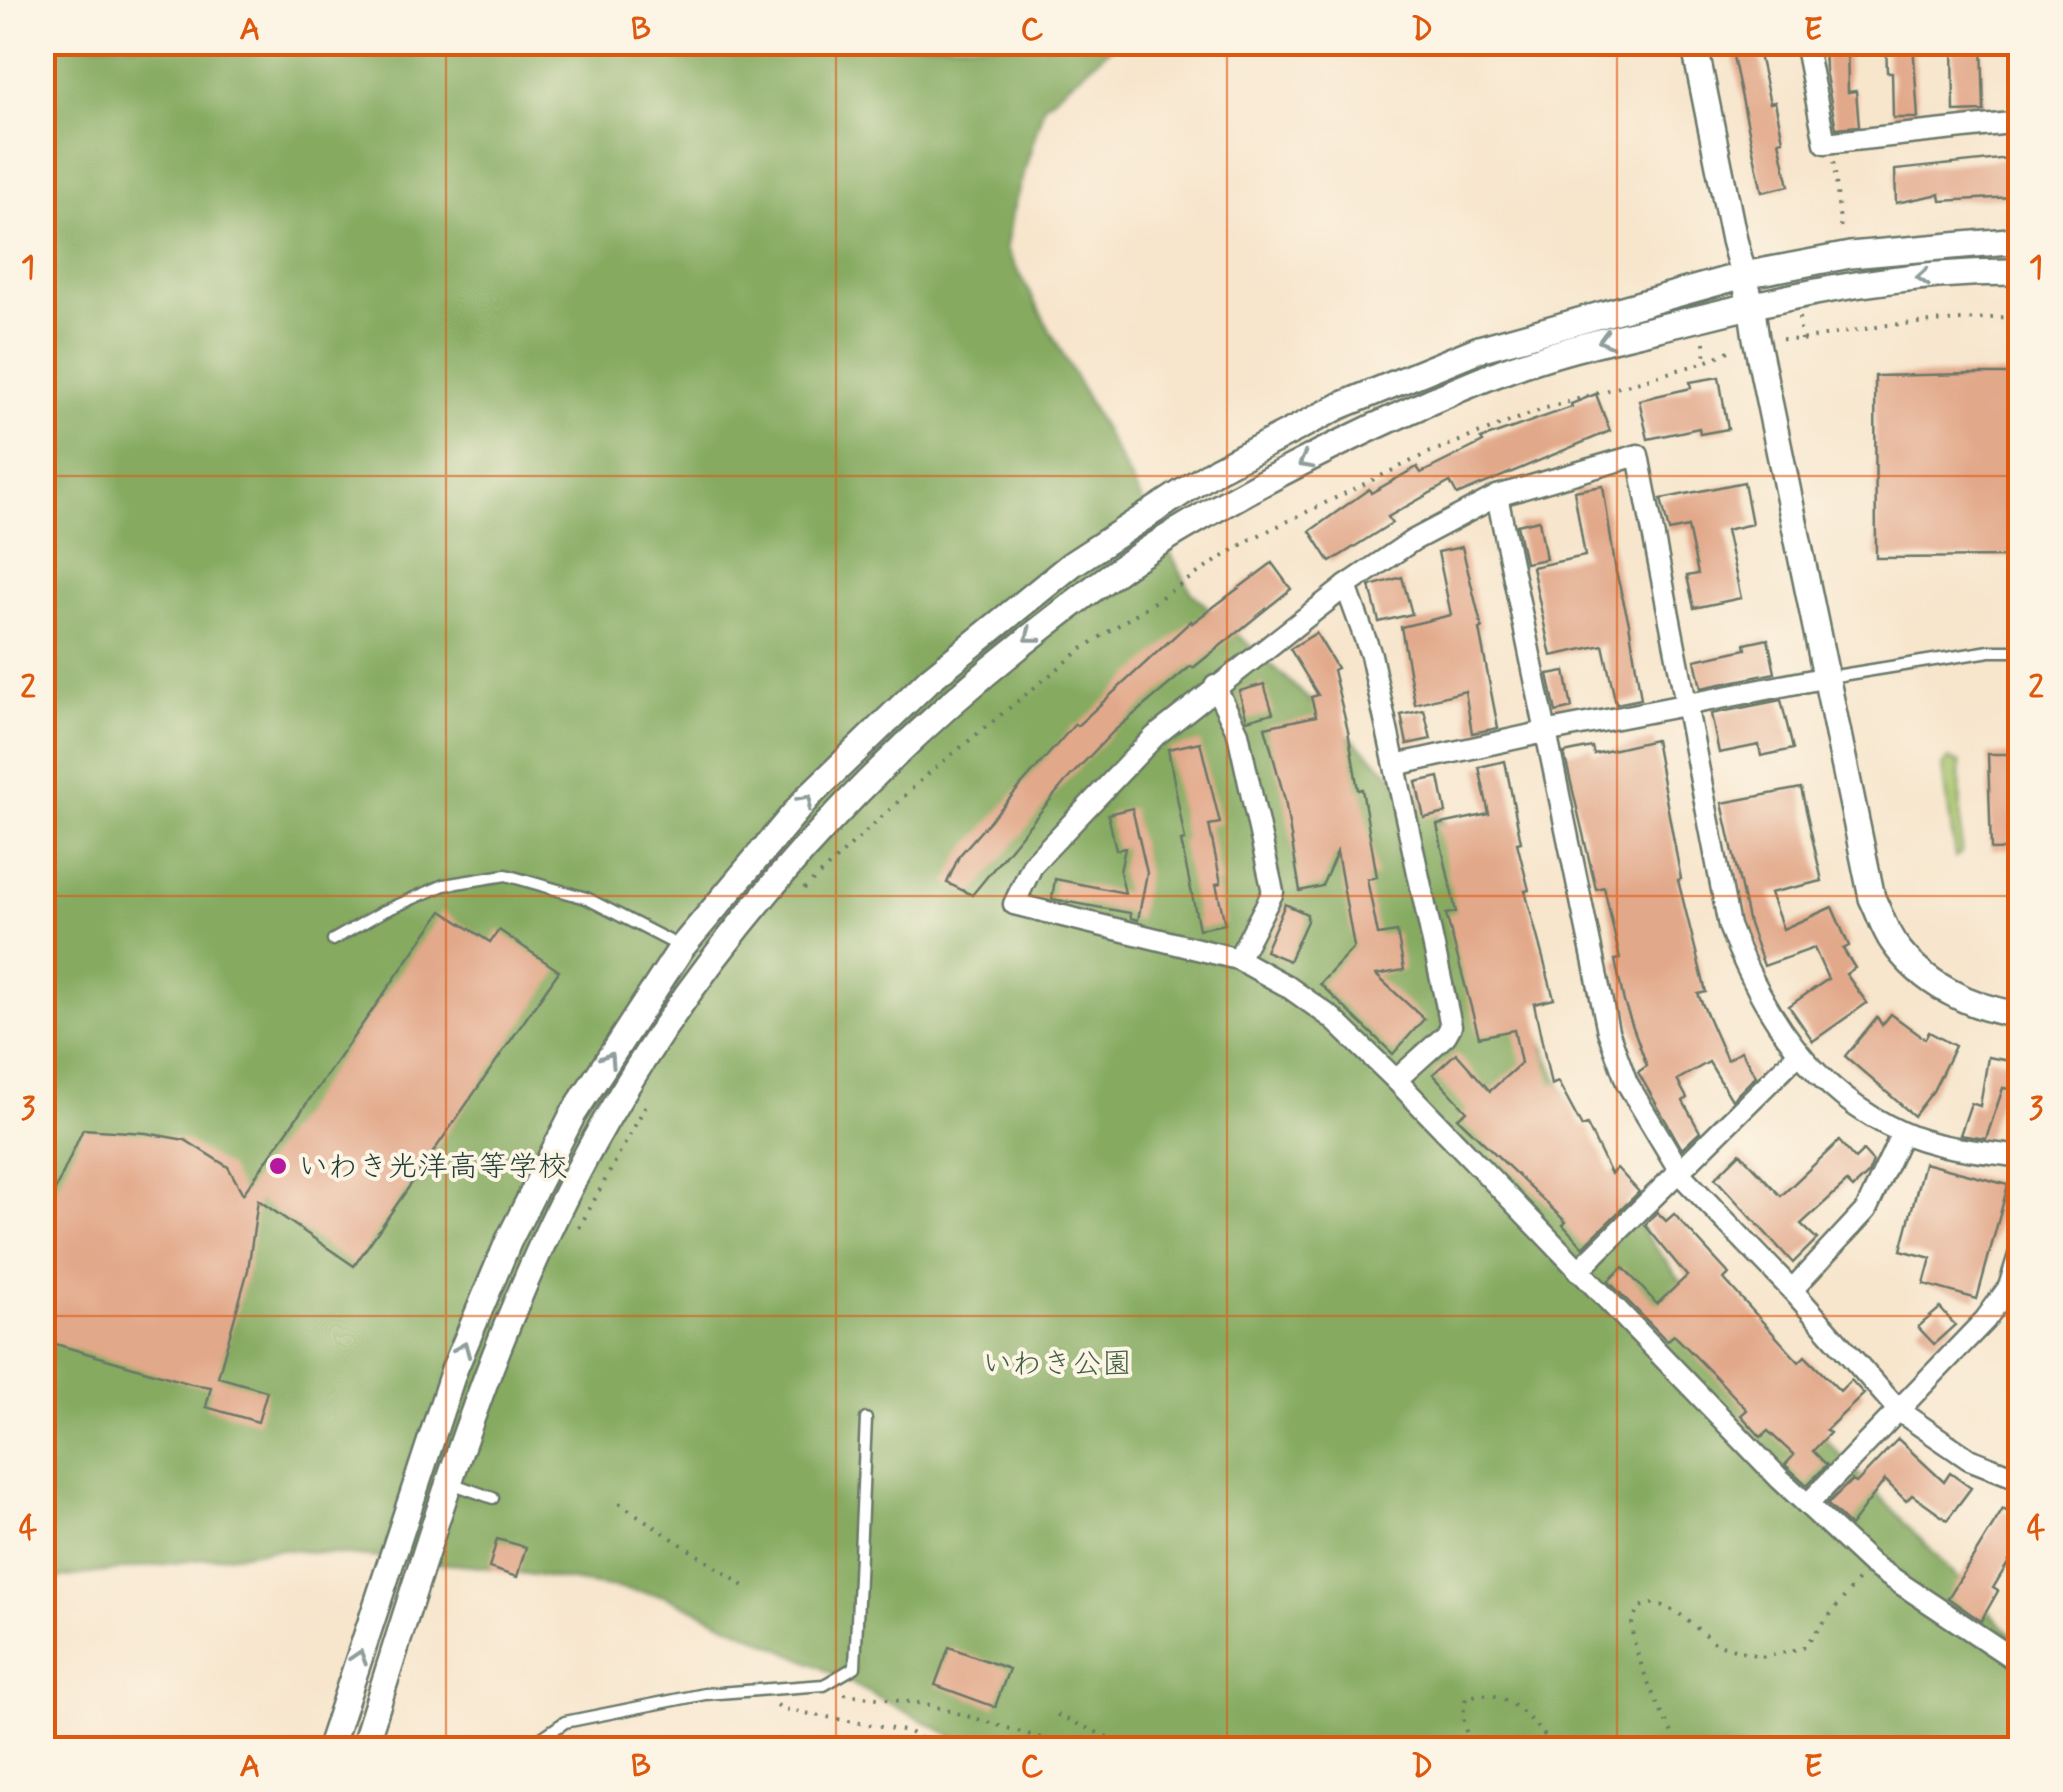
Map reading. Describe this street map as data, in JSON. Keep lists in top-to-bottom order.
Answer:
{
  "parks": ["いわき公園"],
  "places": ["いわき光洋高等学校"],
  "grid": {
    "columns": [
      "A",
      "B",
      "C",
      "D",
      "E"
    ],
    "rows": [
      "1",
      "2",
      "3",
      "4"
    ]
  }
}
